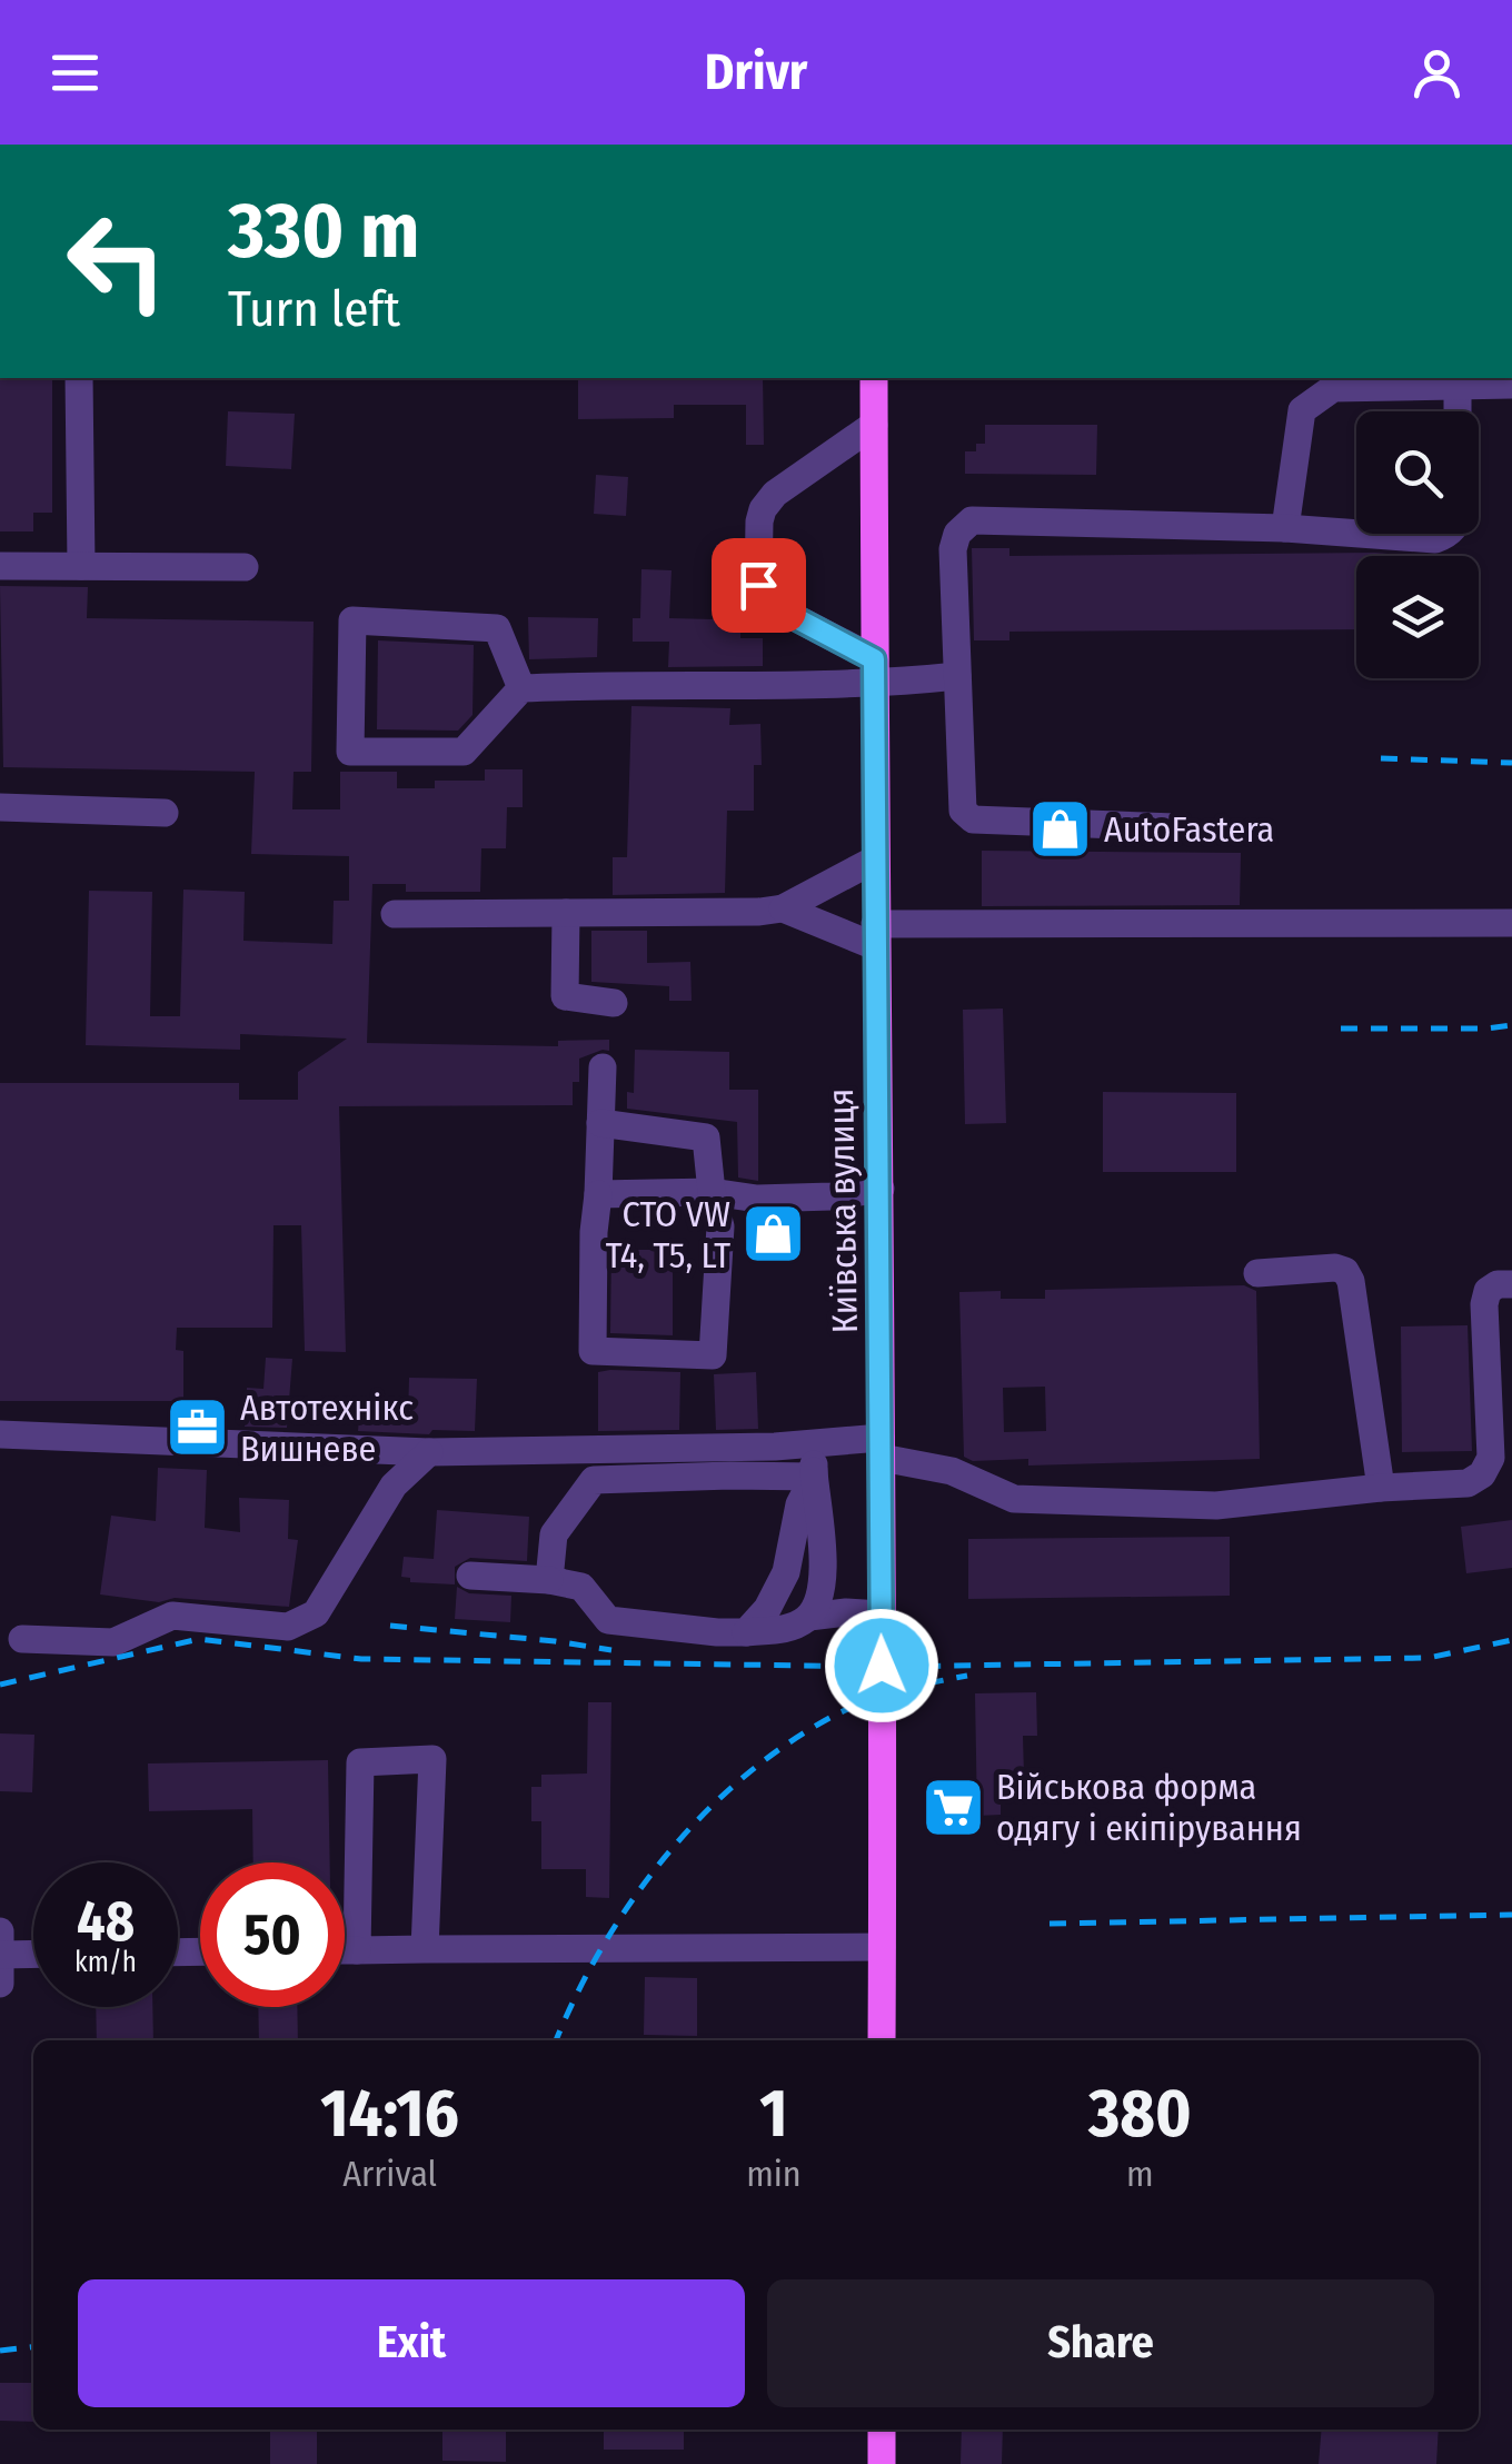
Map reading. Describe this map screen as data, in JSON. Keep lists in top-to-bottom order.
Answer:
{
  "streets": {
    "main road": ["Київська вулиця"]
  },
  "places": {
    "shop": ["AutoFastera", "СТО VW T4, T5, LT"],
    "office": ["Автотехнікс Вишневе"],
    "supermarket": ["Військова форма одягу і екіпірування"]
  },
  "page": {
    "header": "Drivr",
    "turn": ["330 m", "Turn left"],
    "speed": "48 km/h",
    "limit": "50",
    "eta": [
      "14:16",
      "Arrival",
      "1",
      "min",
      "380",
      "m"
    ],
    "buttons": ["Exit", "Share"]
  }
}
